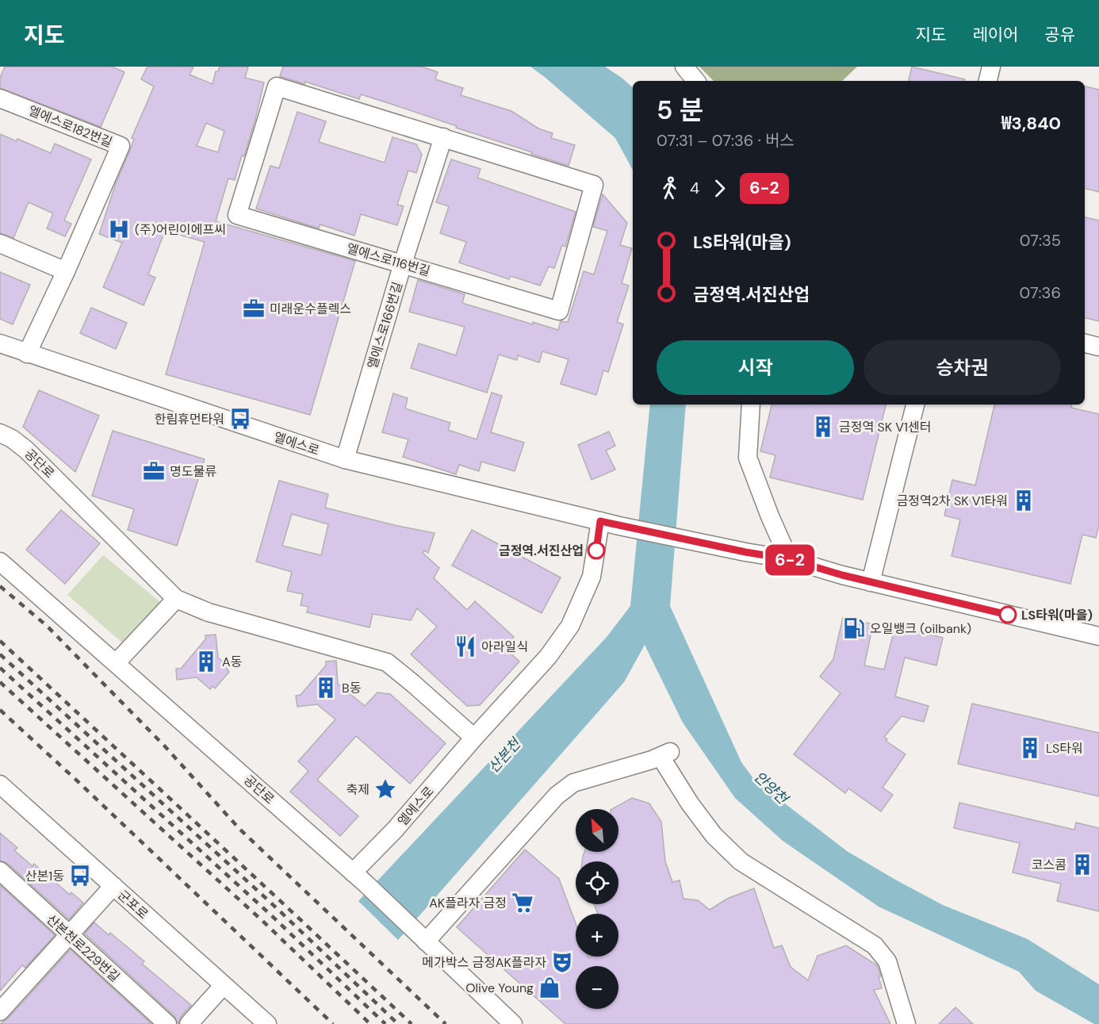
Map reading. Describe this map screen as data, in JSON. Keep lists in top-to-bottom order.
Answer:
{
  "streets": {
    "street": [
      "엘에스로182번길",
      "엘에스로116번길",
      "엘에스로166번길",
      "엘에스로",
      "공단로",
      "군포로",
      "산본천로229번길"
    ]
  },
  "crossings": [
    ["엘에스로182번길", "엘에스로"],
    ["엘에스로116번길", "엘에스로166번길"],
    ["엘에스로166번길", "엘에스로"],
    ["엘에스로", "공단로"]
  ],
  "water": ["산본천", "안양천"],
  "places": {
    "hospital": ["(주)어린이에프씨"],
    "office": ["미래운수플렉스", "명도물류"],
    "bus stop": ["한림휴먼타워", "산본1동"],
    "building": [
      "금정역 SK V1센터",
      "금정역2차 SK V1타워",
      "A동",
      "B동",
      "LS타워",
      "코스콤"
    ],
    "other": ["금정역.서진산업", "LS타워(마을)"],
    "fuel station": ["오일뱅크 (oilbank)"],
    "restaurant": ["아라일식"],
    "place": ["축제"],
    "supermarket": ["AK플라자 금정"],
    "theatre": ["메가박스 금정AK플라자"],
    "shop": ["Olive Young"]
  },
  "lines": ["bus line 6-2"],
  "north": "top left",
  "page": {
    "header": "지도",
    "nav": ["지도", "레이어", "공유"],
    "on_map": "6-2",
    "heading": ["5 분", "07:31 – 07:36 · 버스", "₩3,840"],
    "legs": ["4", "6-2"],
    "list": [
      {
        "name": "LS타워(마을)",
        "value": "07:35"
      },
      {
        "name": "금정역.서진산업",
        "value": "07:36"
      }
    ],
    "buttons": ["시작", "승차권"],
    "map_buttons": ["+", "−"]
  }
}
